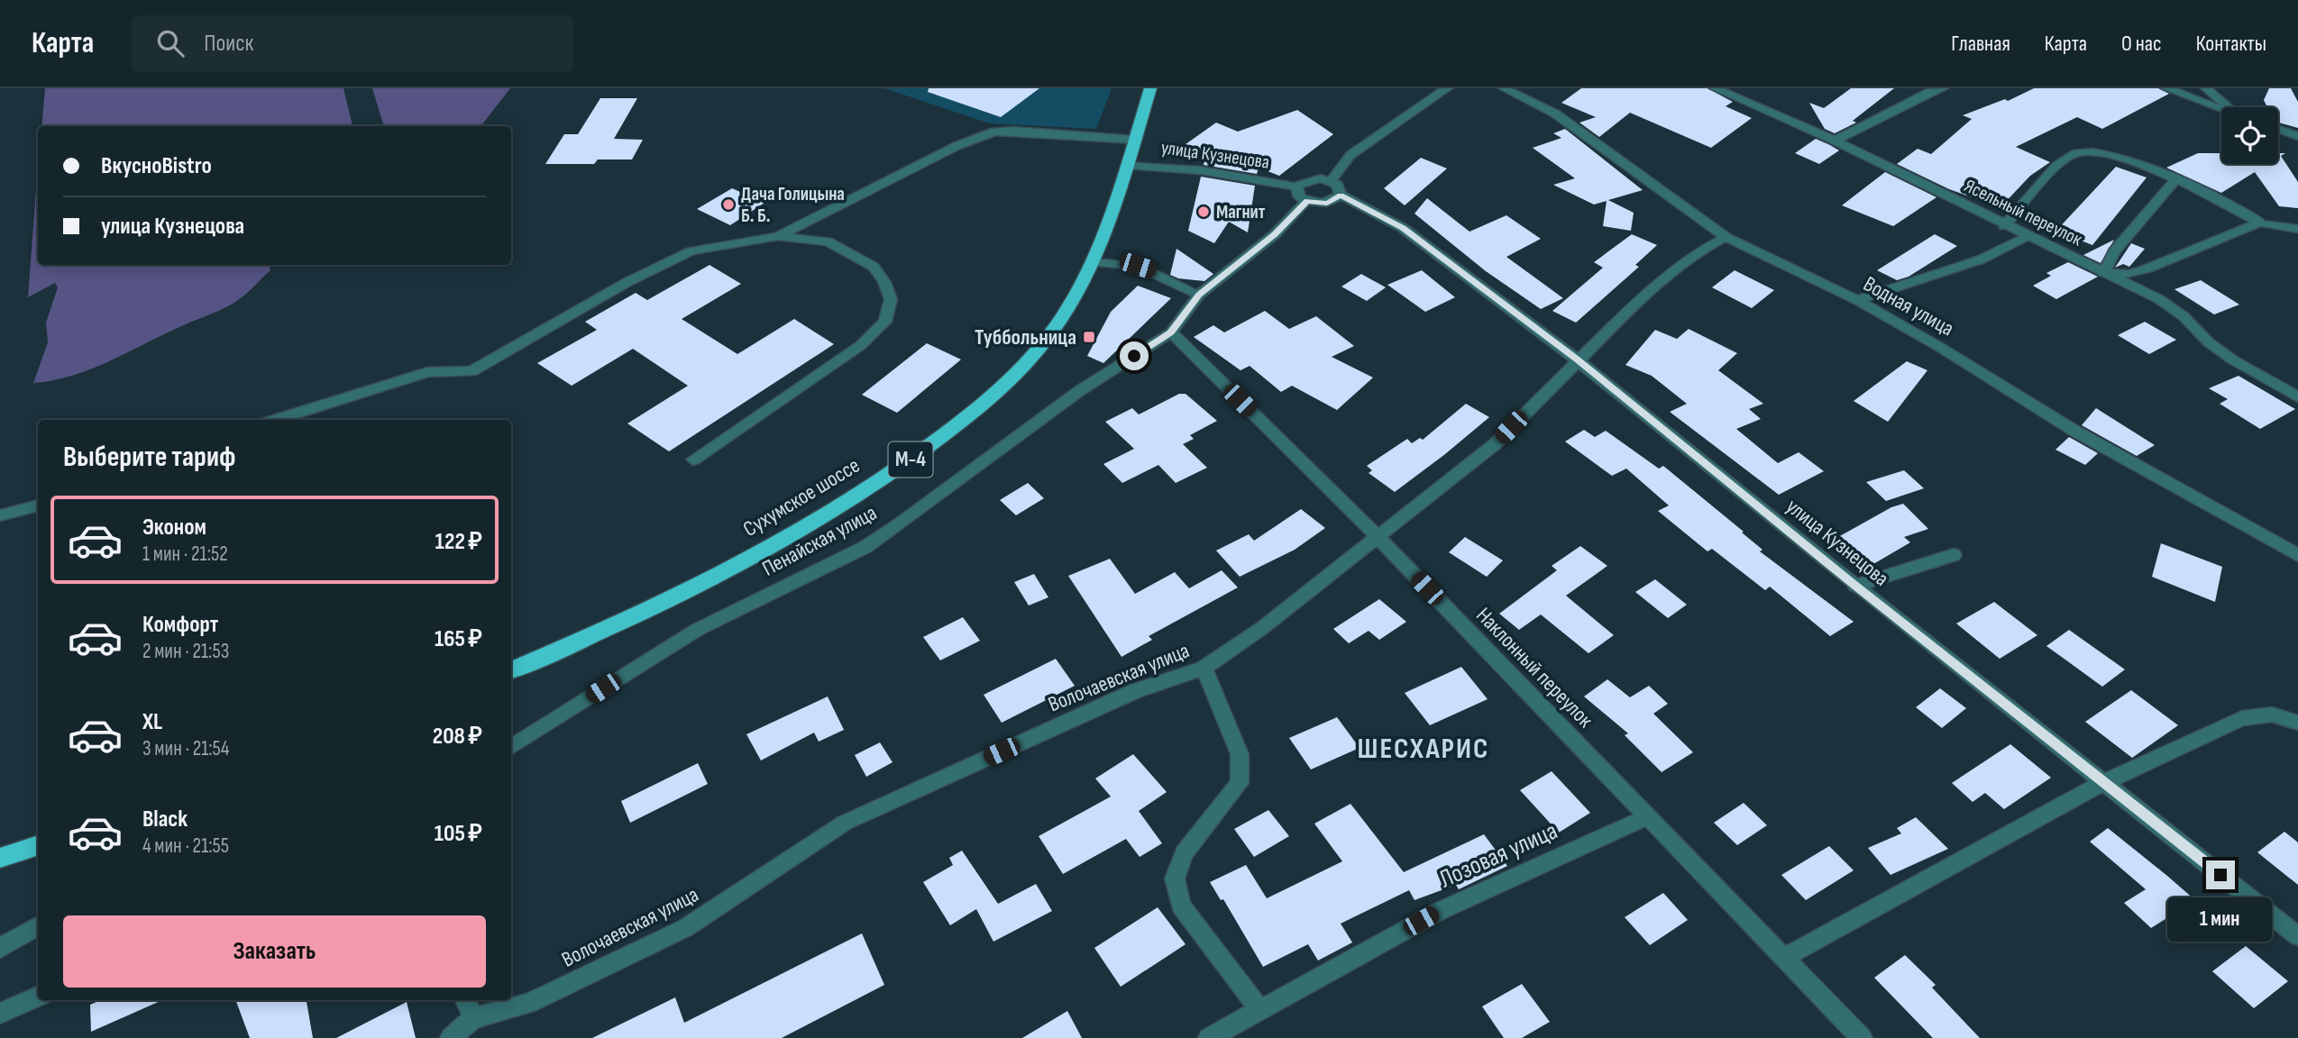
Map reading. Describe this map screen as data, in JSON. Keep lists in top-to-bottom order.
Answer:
{
  "streets": {
    "highway": ["М-4", "Сухумское шоссе"],
    "street": [
      "улица Кузнецова",
      "Ясельный переулок",
      "Водная улица",
      "Пенайская улица",
      "Наклонный переулок",
      "Волочаевская улица",
      "Лозовая улица"
    ]
  },
  "crossings": [
    ["улица Кузнецова", "Сухумское шоссе"],
    ["улица Кузнецова", "Волочаевская улица"],
    ["Водная улица", "Волочаевская улица"],
    ["Пенайская улица", "Наклонный переулок"],
    ["Наклонный переулок", "Волочаевская улица"],
    ["Наклонный переулок", "Лозовая улица"]
  ],
  "districts": ["ШЕСХАРИС"],
  "places": {
    "other": ["Дача Голицына Б. Б.", "Магнит"],
    "transit": ["Туббольница"]
  },
  "page": {
    "header": "Карта",
    "search": "Поиск",
    "nav": [
      "Главная",
      "Карта",
      "О нас",
      "Контакты"
    ],
    "banner": ["ВкусноBistro", "улица Кузнецова"],
    "heading": "Выберите тариф",
    "list": [
      {
        "name": "Эконом",
        "note": "1 мин · 21:52",
        "value": "122 ₽"
      },
      {
        "name": "Комфорт",
        "note": "2 мин · 21:53",
        "value": "165 ₽"
      },
      {
        "name": "XL",
        "note": "3 мин · 21:54",
        "value": "208 ₽"
      },
      {
        "name": "Black",
        "note": "4 мин · 21:55",
        "value": "105 ₽"
      }
    ],
    "bubble": "1 мин",
    "buttons": "Заказать"
  }
}
